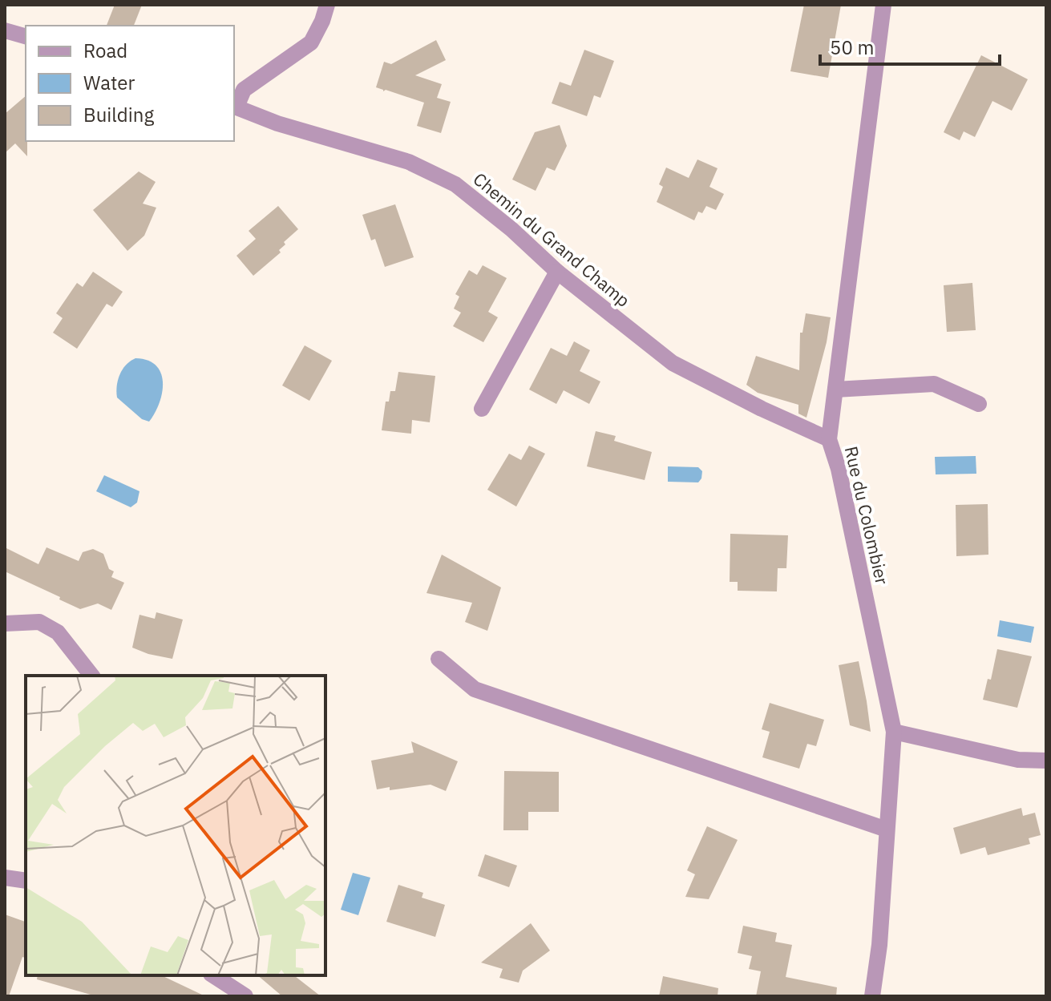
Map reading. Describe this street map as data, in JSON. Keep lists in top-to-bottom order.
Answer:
{
  "streets": {
    "street": ["Chemin du Grand Champ", "Rue du Colombier"]
  },
  "crossings": [
    ["Chemin du Grand Champ", "Rue du Colombier"]
  ],
  "legend": ["Road", "Water", "Building"],
  "scale_bar": "50 m"
}
